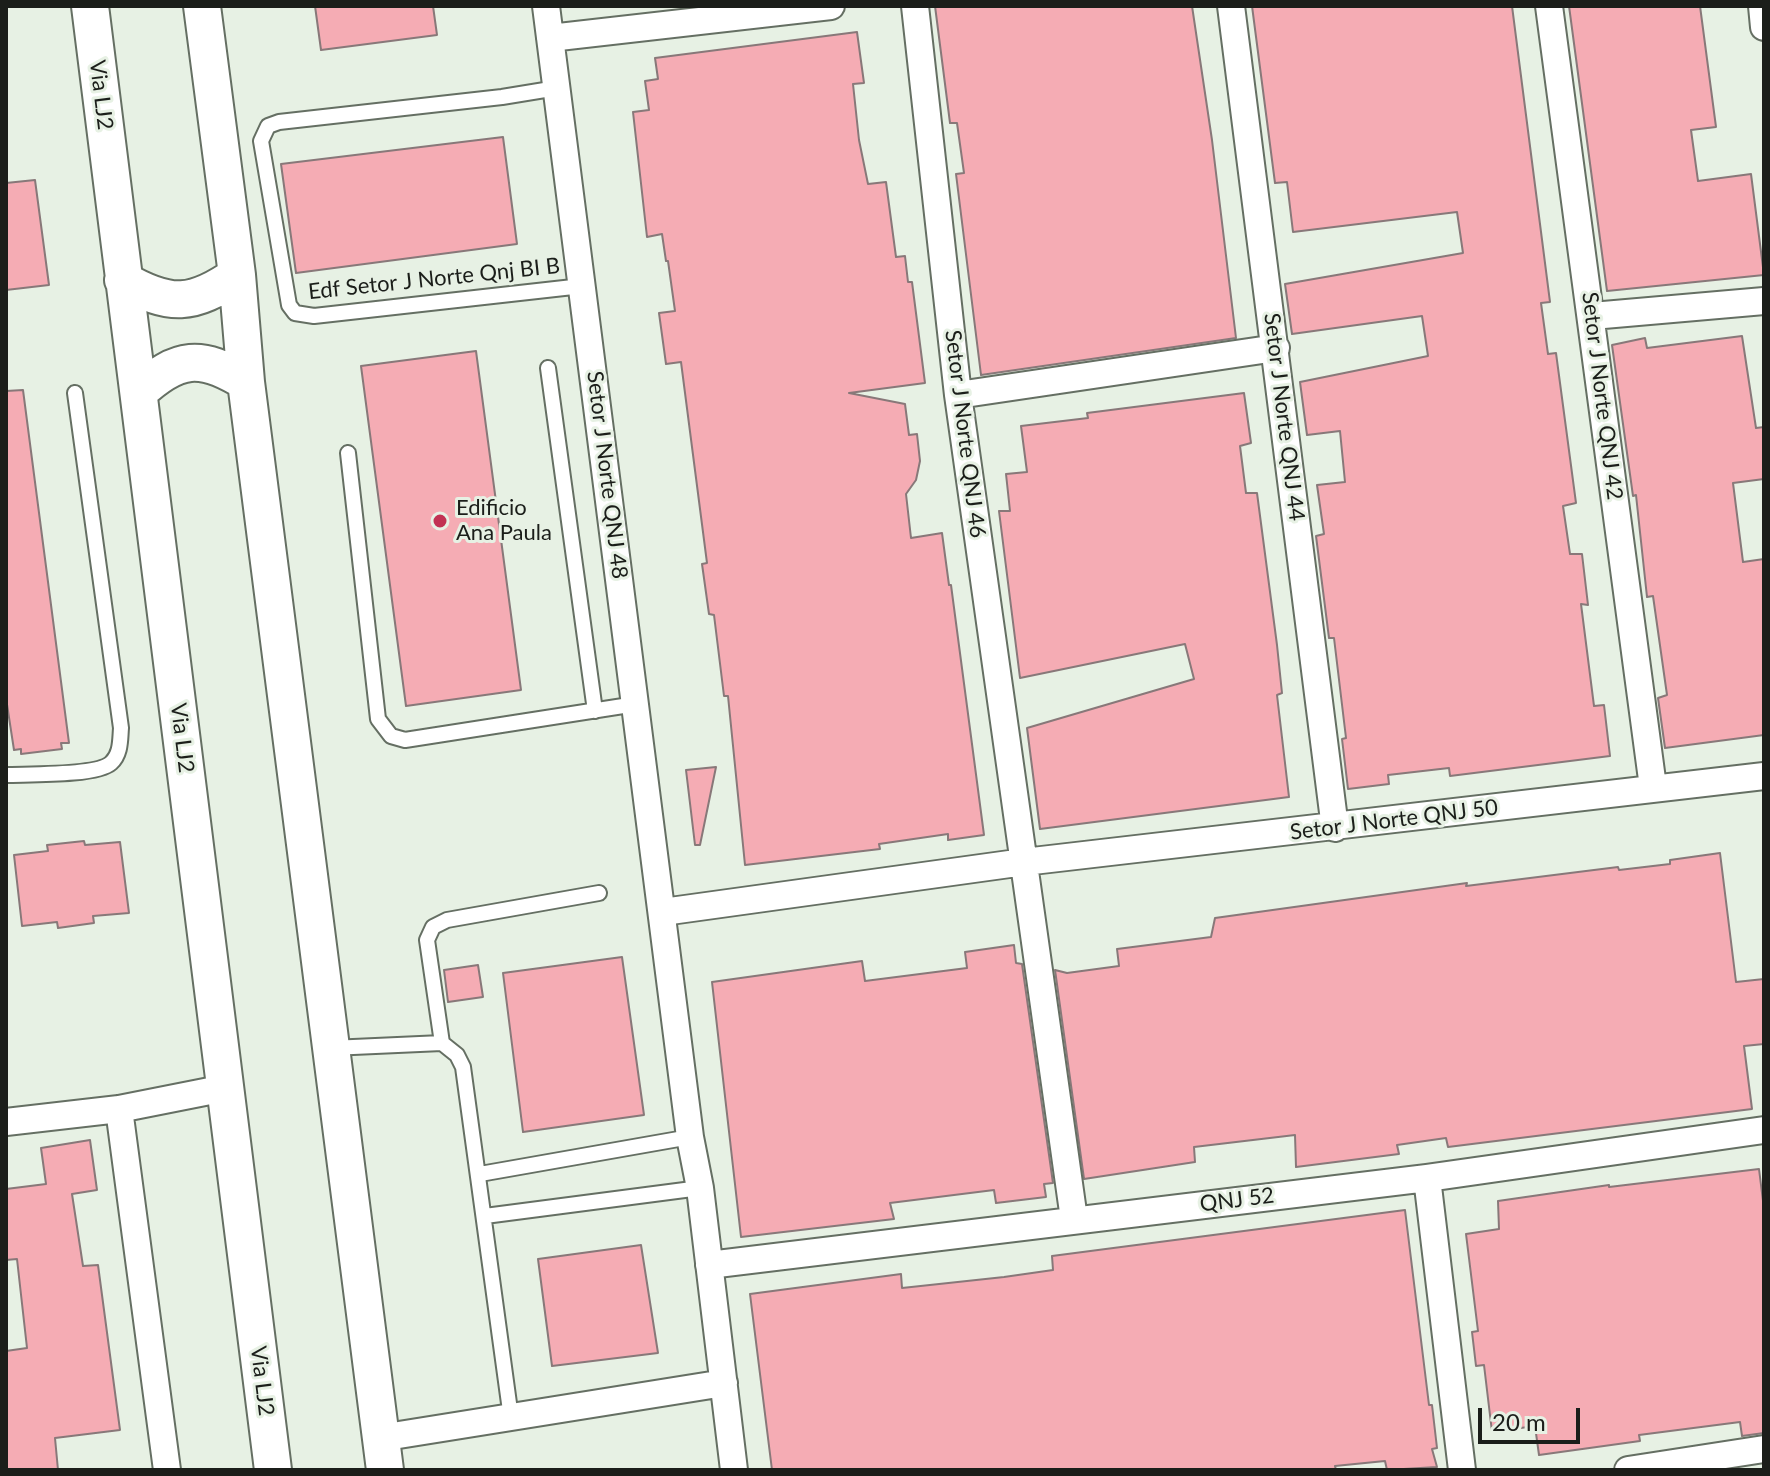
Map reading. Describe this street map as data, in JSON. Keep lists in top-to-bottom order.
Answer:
{
  "streets": {
    "main road": ["Via LJ2"],
    "street": [
      "Setor J Norte QNJ 42",
      "Setor J Norte QNJ 44",
      "Setor J Norte QNJ 46",
      "Setor J Norte QNJ 48",
      "Setor J Norte QNJ 50",
      "QNJ 52"
    ],
    "lane": ["Edf Setor J Norte Qnj BI B"]
  },
  "crossings": [
    ["Edf Setor J Norte Qnj BI B", "Setor J Norte QNJ 48"],
    ["Setor J Norte QNJ 42", "Setor J Norte QNJ 50"],
    ["Setor J Norte QNJ 44", "Setor J Norte QNJ 50"],
    ["Setor J Norte QNJ 46", "Setor J Norte QNJ 50"],
    ["Setor J Norte QNJ 46", "QNJ 52"],
    ["Setor J Norte QNJ 48", "Setor J Norte QNJ 50"],
    ["Setor J Norte QNJ 48", "QNJ 52"]
  ],
  "places": ["Edificio Ana Paula"],
  "scale_bar": "20 m"
}
